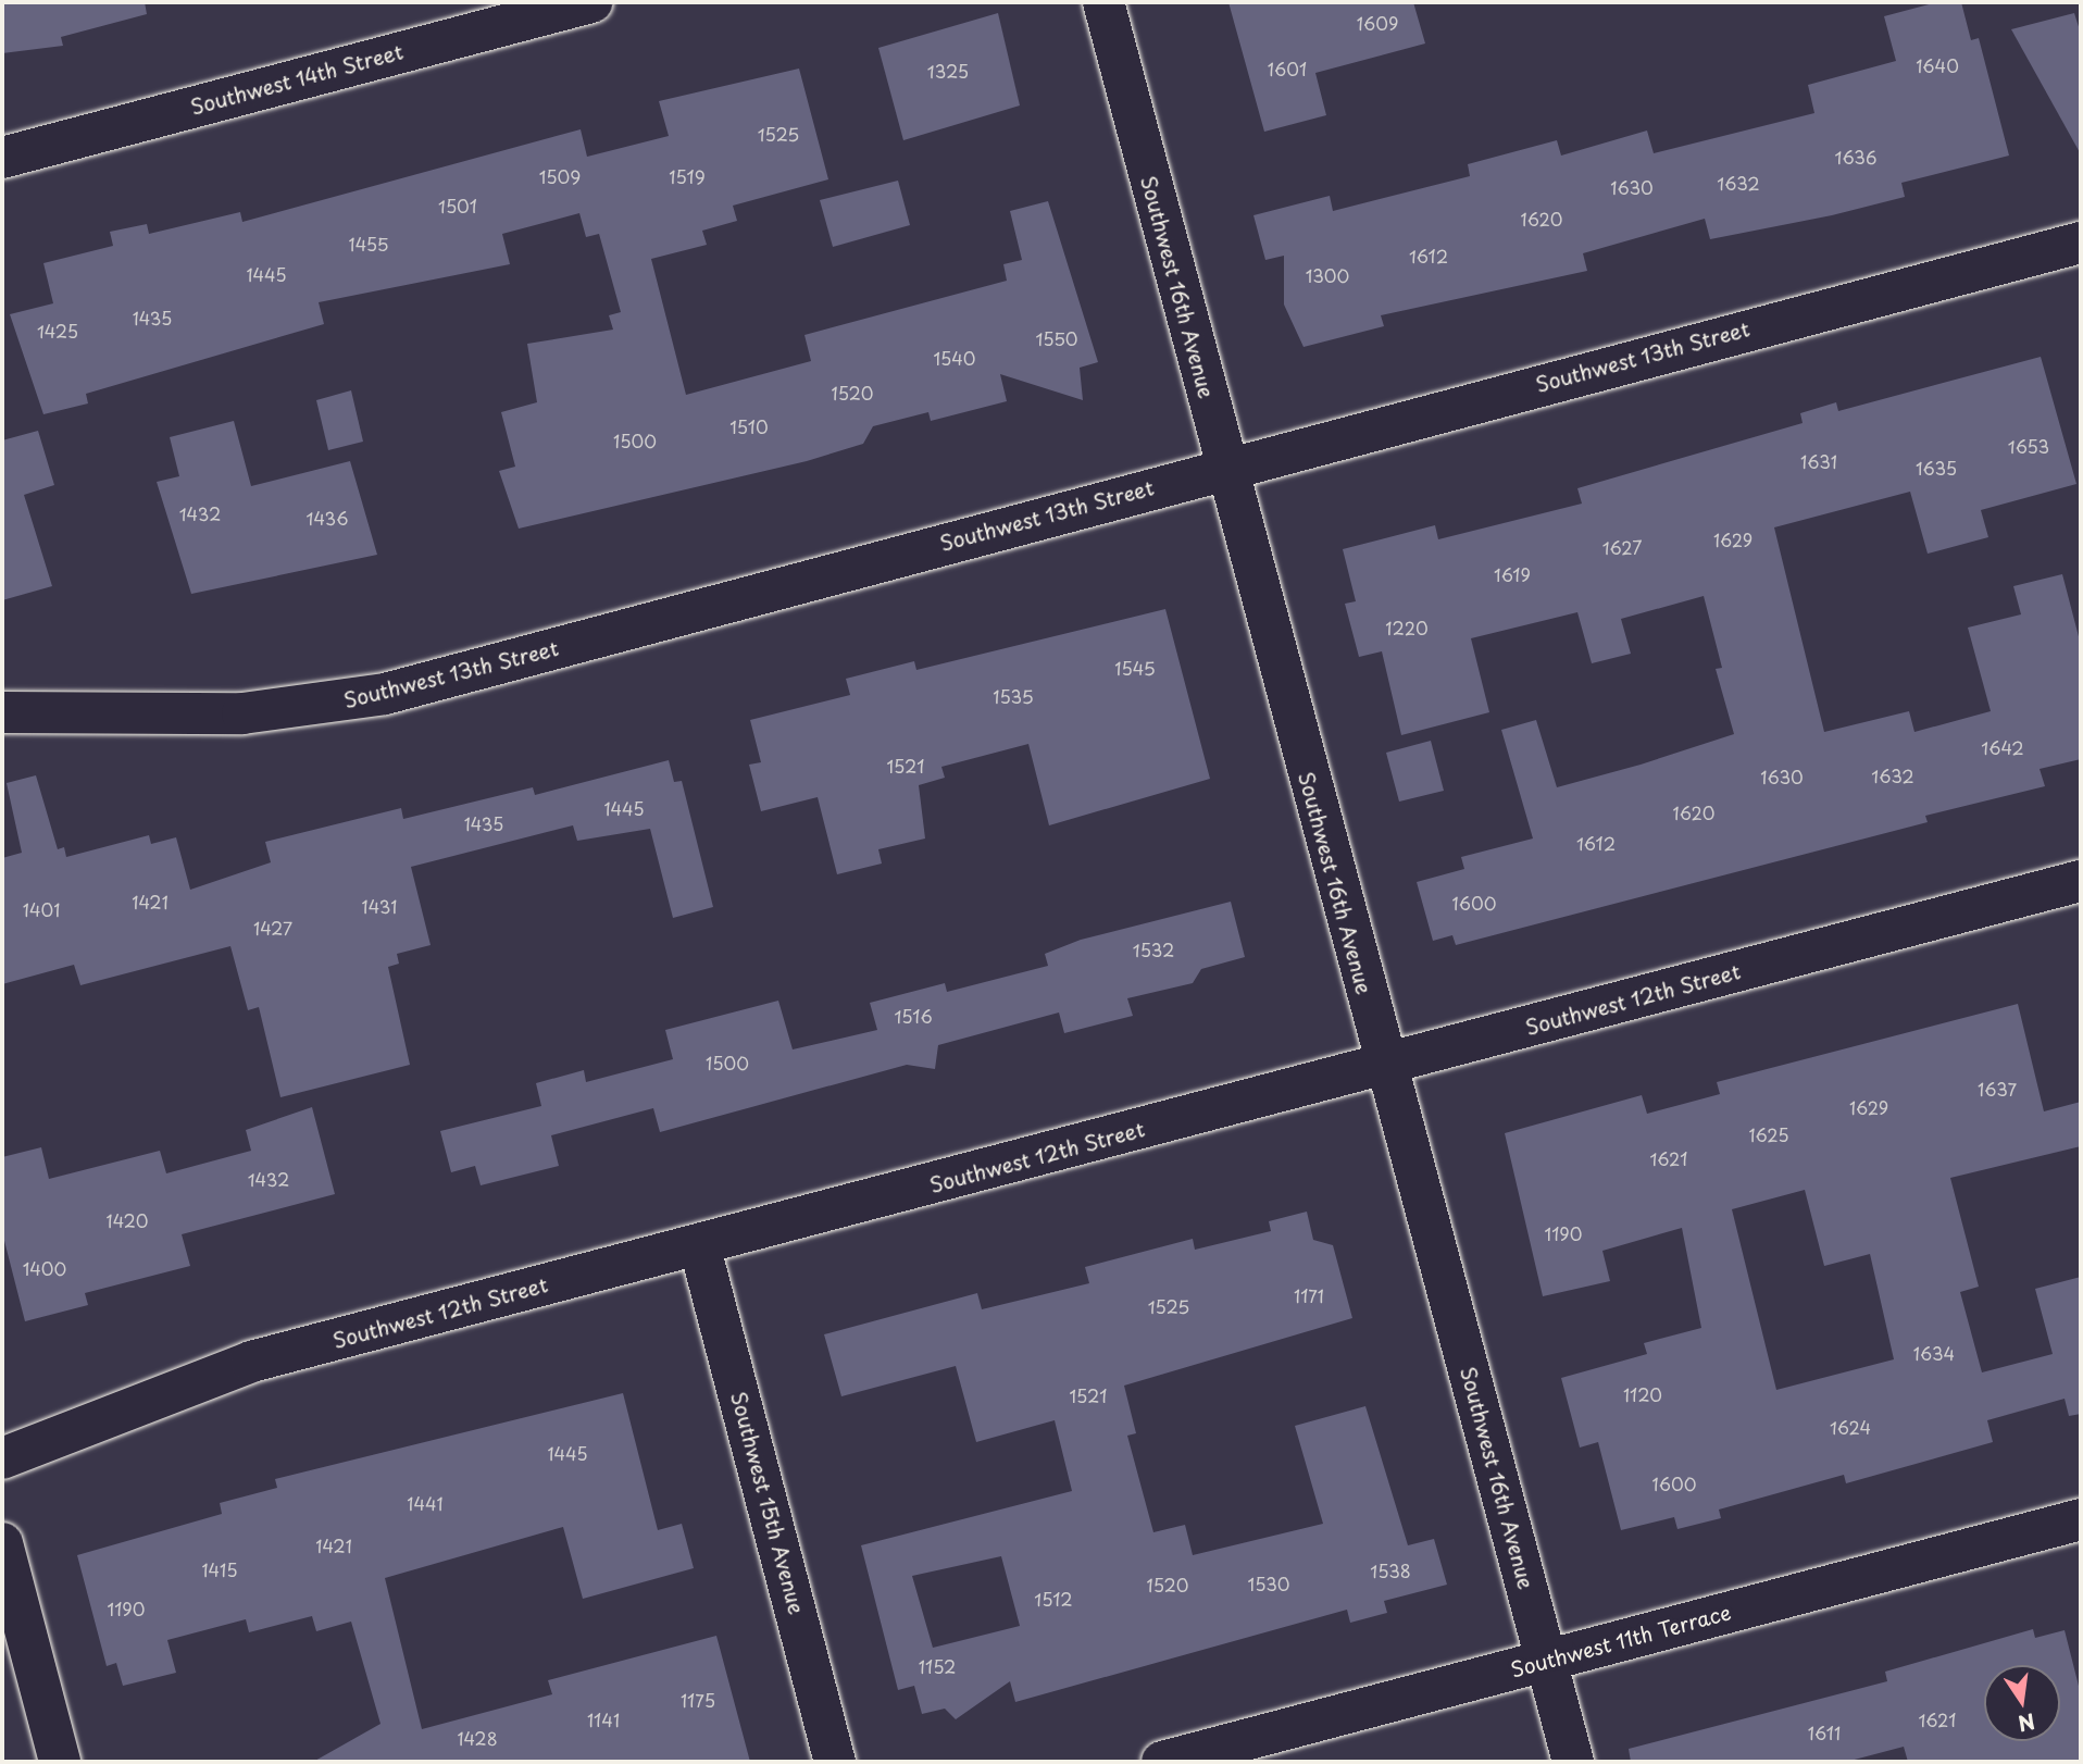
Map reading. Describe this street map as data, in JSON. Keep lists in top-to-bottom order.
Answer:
{
  "streets": {
    "street": [
      "Southwest 14th Street",
      "Southwest 16th Avenue",
      "Southwest 13th Street",
      "Southwest 12th Street",
      "Southwest 15th Avenue",
      "Southwest 11th Terrace"
    ]
  },
  "crossings": [
    ["Southwest 16th Avenue", "Southwest 13th Street"],
    ["Southwest 16th Avenue", "Southwest 12th Street"],
    ["Southwest 16th Avenue", "Southwest 11th Terrace"],
    ["Southwest 12th Street", "Southwest 15th Avenue"]
  ],
  "house_numbers": [
    "1609",
    "1640",
    "1601",
    "1325",
    "1525",
    "1636",
    "1509",
    "1519",
    "1632",
    "1630",
    "1501",
    "1620",
    "1455",
    "1612",
    "1445",
    "1300",
    "1435",
    "1425",
    "1550",
    "1540",
    "1520",
    "1510",
    "1500",
    "1653",
    "1631",
    "1635",
    "1432",
    "1436",
    "1629",
    "1627",
    "1619",
    "1220",
    "1545",
    "1535",
    "1642",
    "1521",
    "1632",
    "1630",
    "1445",
    "1620",
    "1435",
    "1612",
    "1421",
    "1600",
    "1431",
    "1401",
    "1427",
    "1532",
    "1516",
    "1500",
    "1637",
    "1629",
    "1625",
    "1621",
    "1432",
    "1420",
    "1190",
    "1400",
    "1171",
    "1525",
    "1634",
    "1120",
    "1521",
    "1624",
    "1445",
    "1600",
    "1441",
    "1421",
    "1415",
    "1538",
    "1530",
    "1520",
    "1512",
    "1190",
    "1152",
    "1175",
    "1141",
    "1621",
    "1611",
    "1428"
  ],
  "north": "bottom"
}
